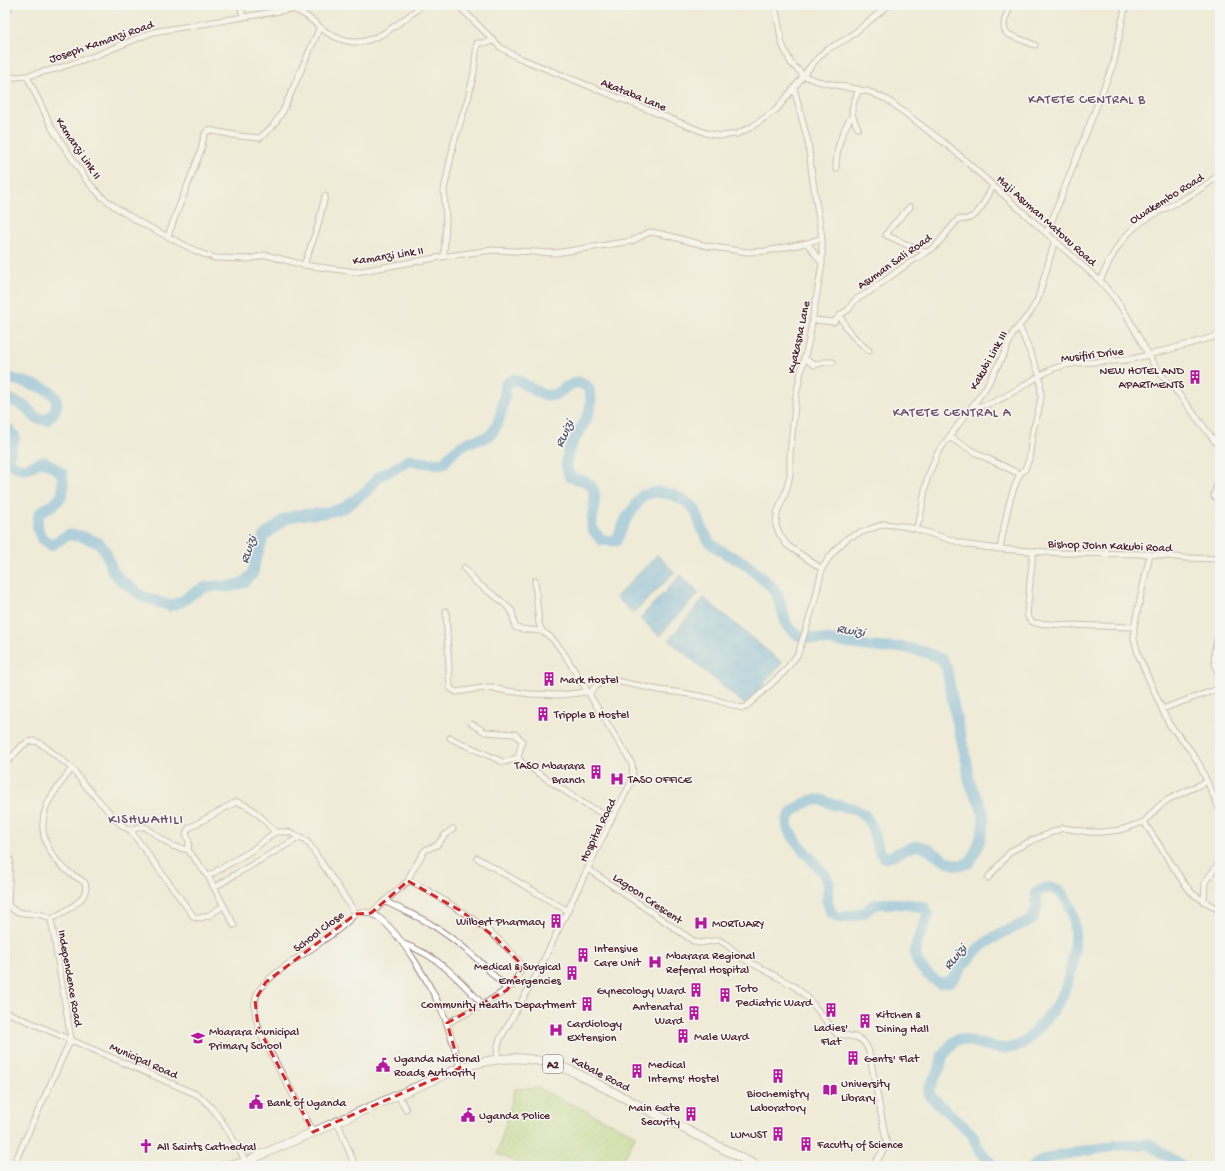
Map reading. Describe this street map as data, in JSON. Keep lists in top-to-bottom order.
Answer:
{
  "streets": {
    "main road": ["A2", "Kabale Road"],
    "street": [
      "Joseph Kamanzi Road",
      "Akataba Lane",
      "Kamanzi Link II",
      "Owakembo Road",
      "Haji Asuman Matovu Road",
      "Asuman Sali Road",
      "Kyakasna Lane",
      "Musifiri Drive",
      "Kakubi Link III",
      "Bishop John Kakubi Road",
      "Hospital Road",
      "Lagoon Crescent",
      "School Close",
      "Independence Road",
      "Municipal Road"
    ]
  },
  "crossings": [
    ["Joseph Kamanzi Road", "Kamanzi Link II"],
    ["Akataba Lane", "Haji Asuman Matovu Road"],
    ["Akataba Lane", "Kyakasna Lane"],
    ["Kamanzi Link II", "Kyakasna Lane"],
    ["Owakembo Road", "Haji Asuman Matovu Road"],
    ["Haji Asuman Matovu Road", "Asuman Sali Road"],
    ["Haji Asuman Matovu Road", "Musifiri Drive"],
    ["Haji Asuman Matovu Road", "Kakubi Link III"],
    ["Asuman Sali Road", "Kyakasna Lane"],
    ["Kyakasna Lane", "Bishop John Kakubi Road"],
    ["Musifiri Drive", "Kakubi Link III"],
    ["Kakubi Link III", "Bishop John Kakubi Road"],
    ["Hospital Road", "Lagoon Crescent"],
    ["Hospital Road", "Kabale Road"],
    ["School Close", "A2"],
    ["Independence Road", "Municipal Road"],
    ["Municipal Road", "A2"],
    ["A2", "Kabale Road"]
  ],
  "districts": ["KATETE CENTRAL B", "KATETE CENTRAL A", "KISHWAHILI"],
  "water": ["Rwizi"],
  "places": {
    "building": [
      "NEW HOTEL AND APARTMENTS",
      "Mark Hostel",
      "Tripple B Hostel",
      "TASO Mbarara Branch",
      "Wilbert Pharmacy",
      "Intensive Care Unit",
      "Medical & Surgical Emergencies",
      "Gynecology Ward",
      "Toto Pediatric Ward",
      "Community Health Department",
      "Ladies' Flat",
      "Antenatal Ward",
      "Kitchen & Dining Hall",
      "Male Ward",
      "Gents' Flat",
      "Medical Interns' Hostel",
      "Biochemistry Laboratory",
      "Main Gate Security",
      "LUMUST",
      "Faculty of Science"
    ],
    "hospital": [
      "TASO OFFICE",
      "MORTUARY",
      "Mbarara Regional Referral Hospital",
      "Cardiology Extension"
    ],
    "school or university": ["Mbarara Municipal Primary School"],
    "public building": ["Uganda National Roads Authority", "Bank of Uganda", "Uganda Police"],
    "library": ["University Library"],
    "church": ["All Saints Cathedral"]
  }
}
